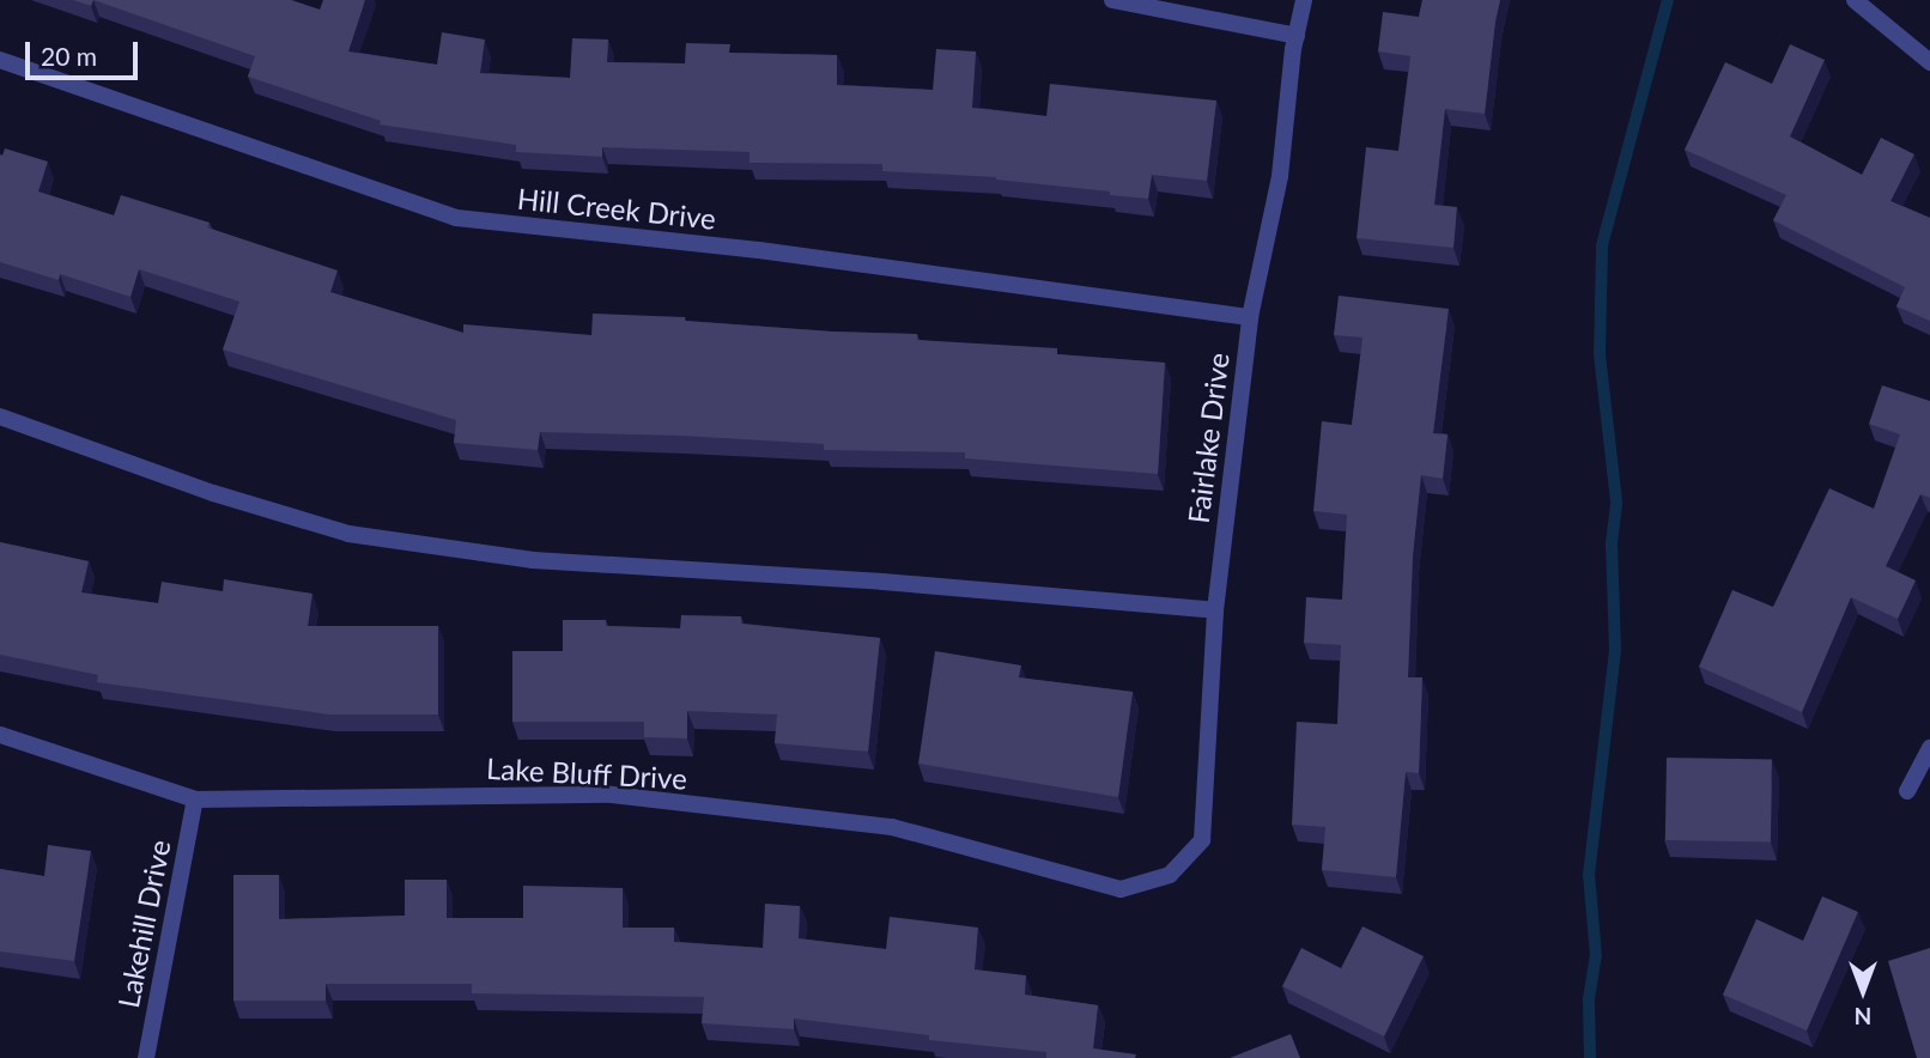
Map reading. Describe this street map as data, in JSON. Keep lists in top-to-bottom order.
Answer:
{
  "streets": {
    "street": [
      "Hill Creek Drive",
      "Fairlake Drive",
      "Lake Bluff Drive",
      "Lakehill Drive"
    ]
  },
  "crossings": [
    ["Hill Creek Drive", "Fairlake Drive"],
    ["Fairlake Drive", "Lake Bluff Drive"],
    ["Lake Bluff Drive", "Lakehill Drive"]
  ],
  "scale_bar": "20 m",
  "north": "bottom"
}
